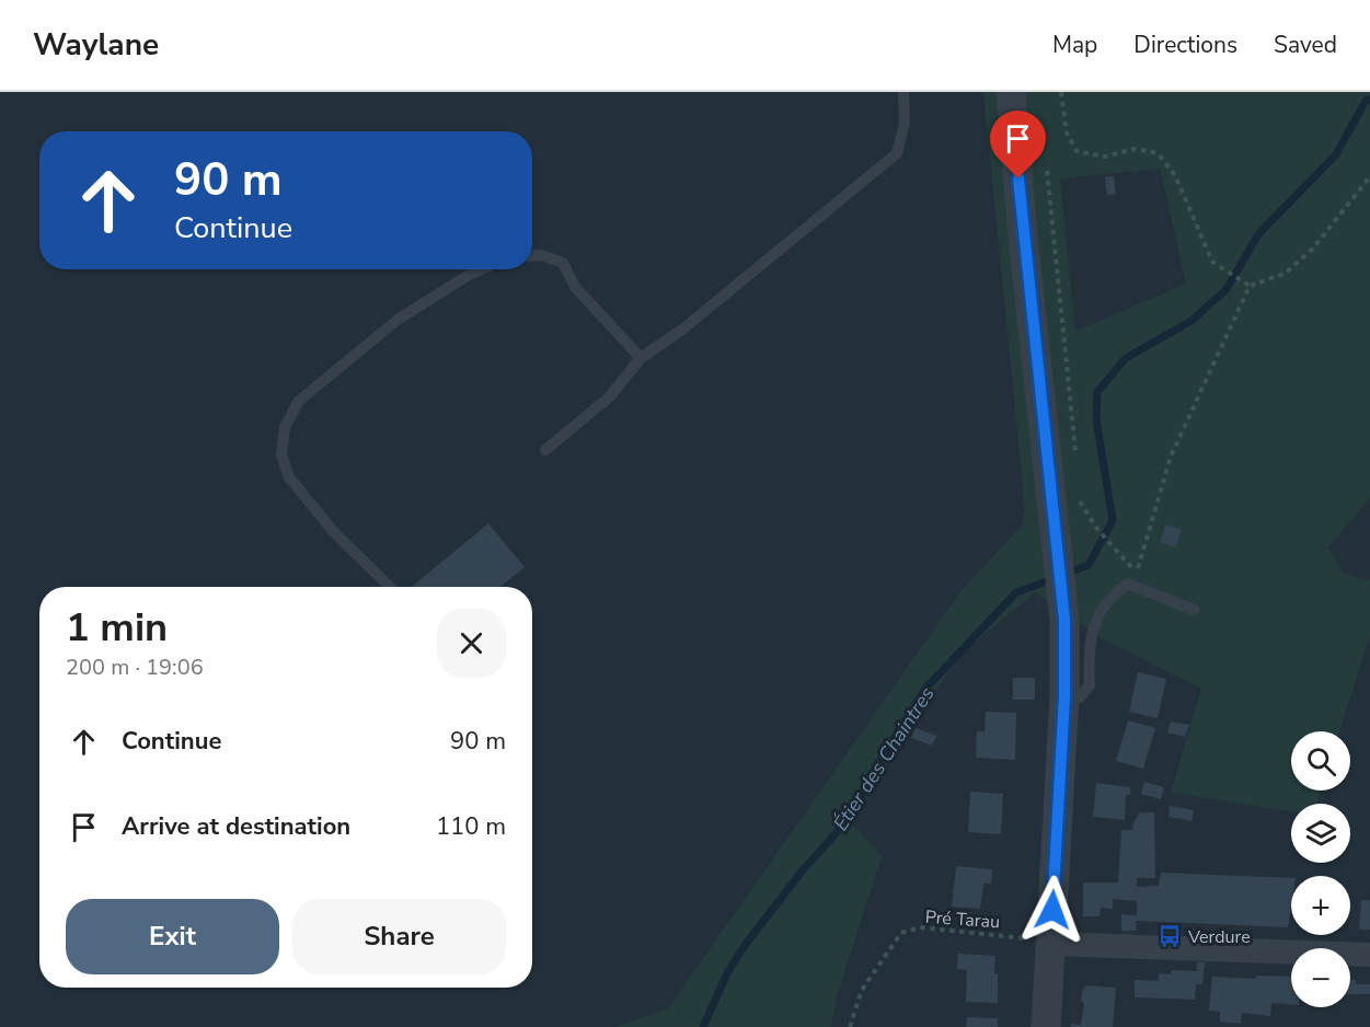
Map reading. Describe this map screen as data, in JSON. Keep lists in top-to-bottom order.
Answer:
{
  "streets": {
    "path": ["Pré Tarau"]
  },
  "water": ["Étier des Chaintres"],
  "places": {
    "bus stop": ["Verdure"]
  },
  "page": {
    "header": "Waylane",
    "nav": ["Map", "Directions", "Saved"],
    "turn": ["90 m", "Continue"],
    "heading": ["1 min", "200 m · 19:06"],
    "list": [
      {
        "name": "Continue",
        "value": "90 m"
      },
      {
        "name": "Arrive at destination",
        "value": "110 m"
      }
    ],
    "map_buttons": ["+", "−"],
    "buttons": ["Exit", "Share"]
  }
}
